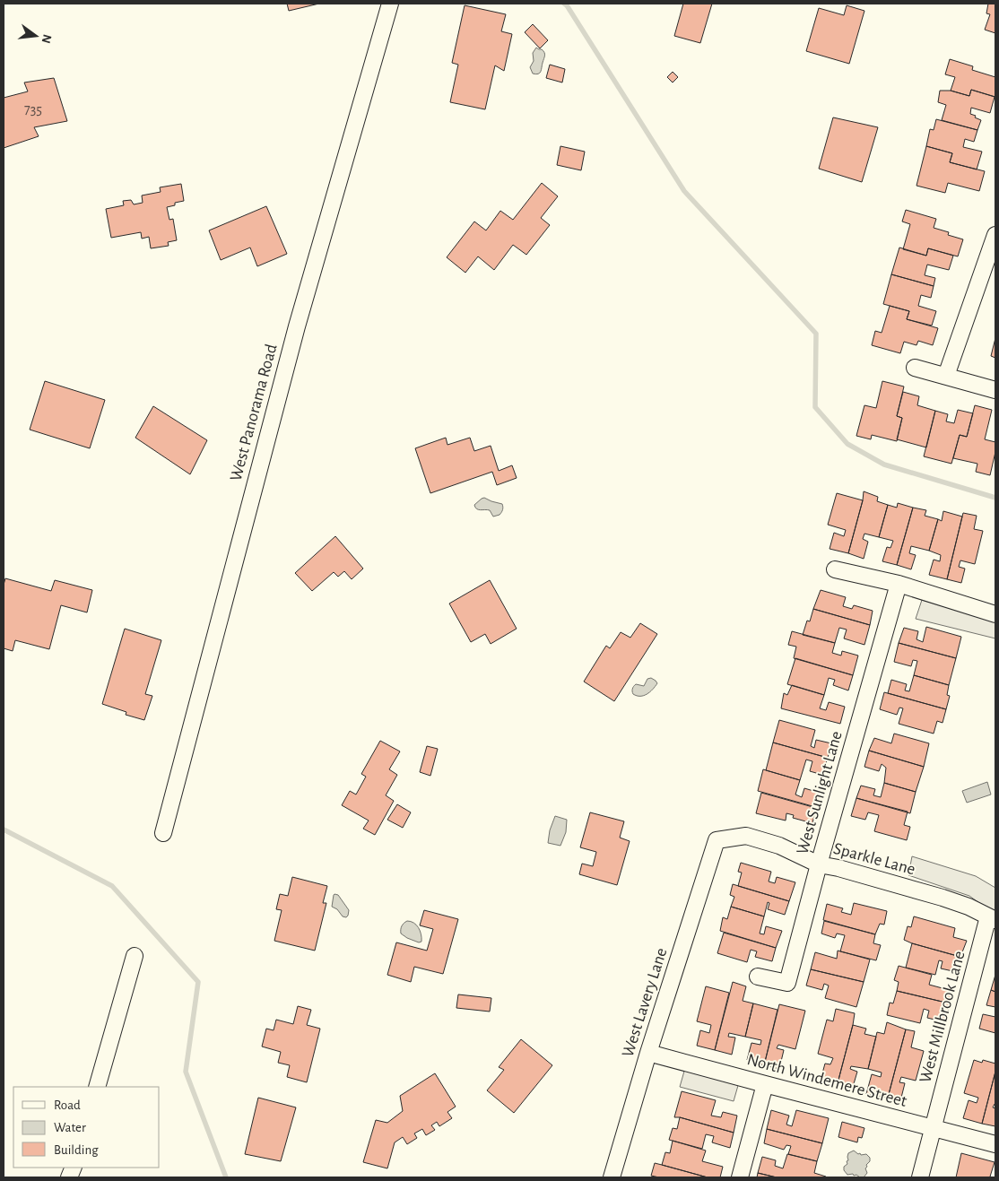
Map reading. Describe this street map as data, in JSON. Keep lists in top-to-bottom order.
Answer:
{
  "streets": {
    "street": [
      "West Panorama Road",
      "West Sunlight Lane",
      "Sparkle Lane",
      "West Lavery Lane",
      "West Millbrook Lane",
      "North Windemere Street"
    ]
  },
  "crossings": [
    ["West Sunlight Lane", "Sparkle Lane"],
    ["Sparkle Lane", "West Lavery Lane"],
    ["Sparkle Lane", "West Millbrook Lane"],
    ["West Lavery Lane", "North Windemere Street"],
    ["West Millbrook Lane", "North Windemere Street"]
  ],
  "house_numbers": ["735"],
  "legend": ["Road", "Water", "Building"],
  "north": "right"
}
